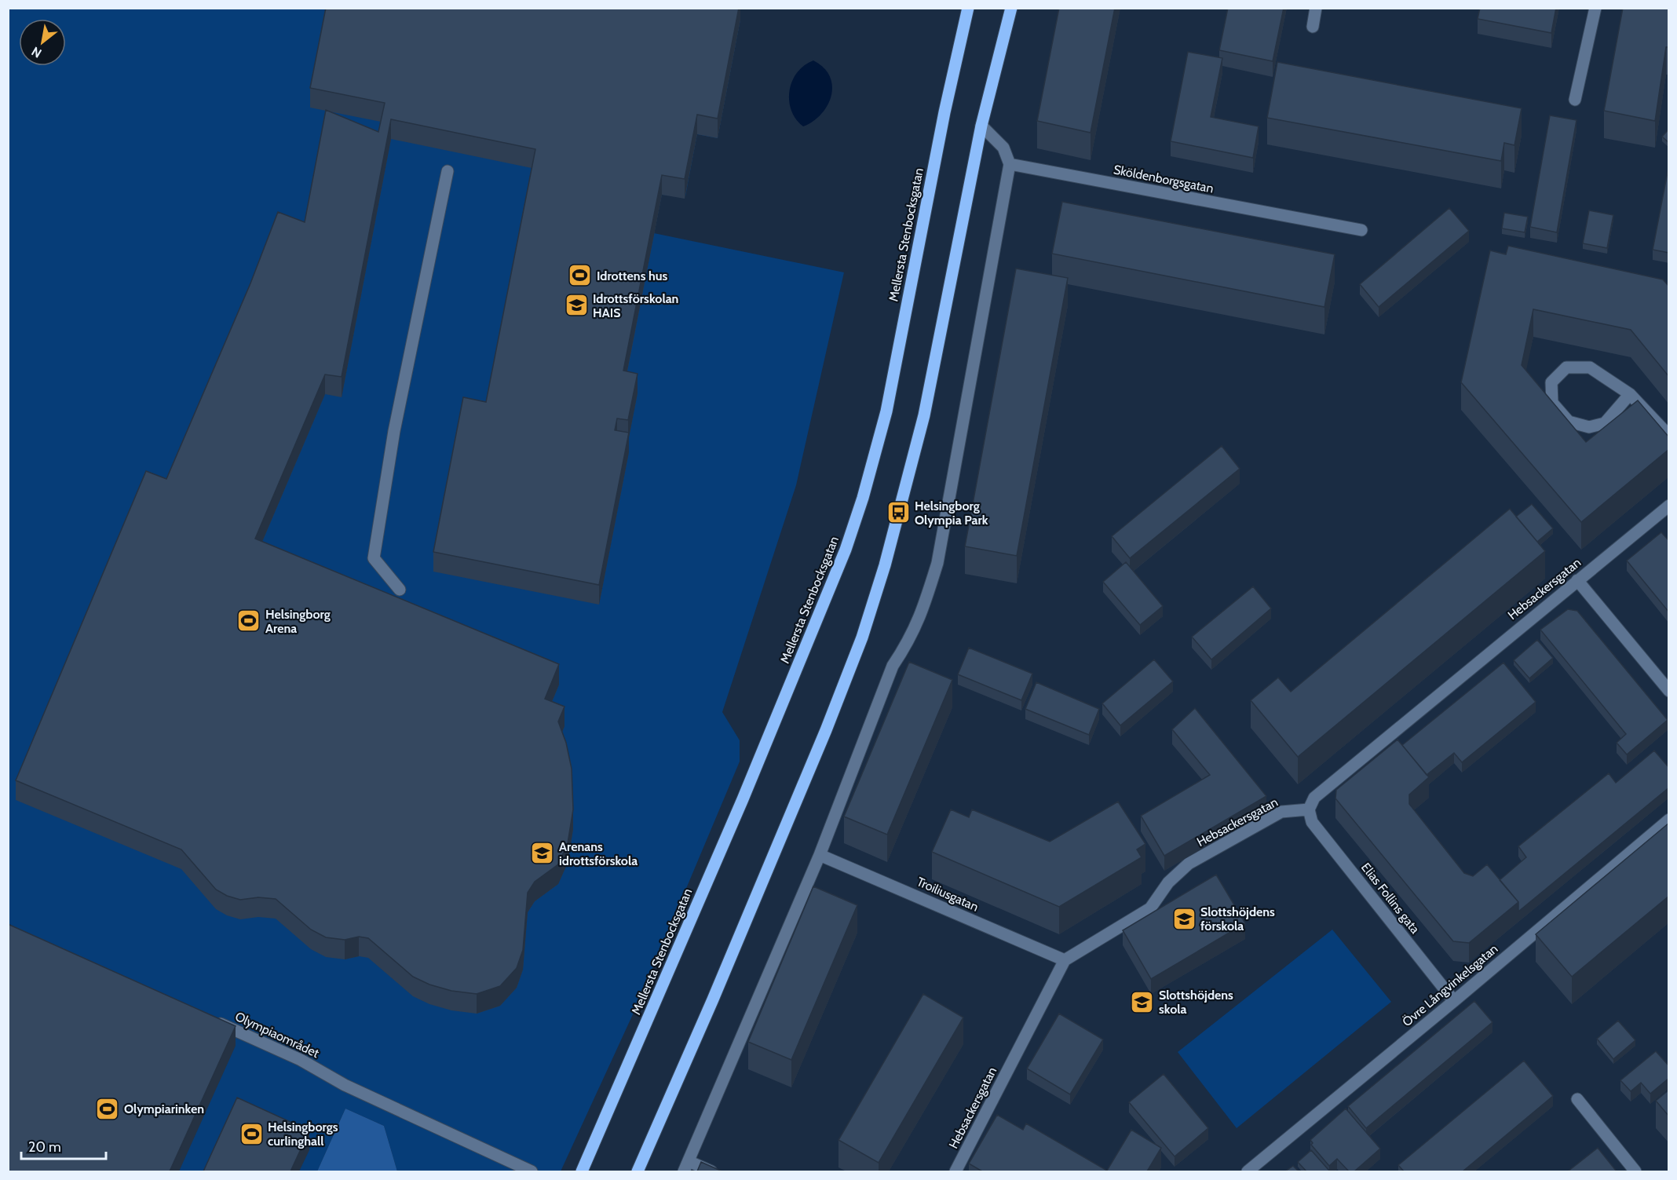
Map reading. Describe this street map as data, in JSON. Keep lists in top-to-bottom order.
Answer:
{
  "streets": {
    "main road": ["Mellersta Stenbocksgatan"],
    "street": [
      "Sköldenborgsgatan",
      "Hebsackersgatan",
      "Troiliusgatan",
      "Elias Follins gata",
      "Övre Långvinkelsgatan",
      "Olympiaområdet"
    ]
  },
  "crossings": [
    ["Hebsackersgatan", "Troiliusgatan"],
    ["Hebsackersgatan", "Elias Follins gata"],
    ["Elias Follins gata", "Övre Långvinkelsgatan"]
  ],
  "places": {
    "sports": [
      "Idrottens hus",
      "Helsingborg Arena",
      "Olympiarinken",
      "Helsingborgs curlinghall"
    ],
    "school or university": [
      "Idrottsförskolan HAIS",
      "Arenans idrottsförskola",
      "Slottshöjdens förskola",
      "Slottshöjdens skola"
    ],
    "bus stop": ["Helsingborg Olympia Park"]
  },
  "scale_bar": "20 m",
  "north": "bottom left"
}
